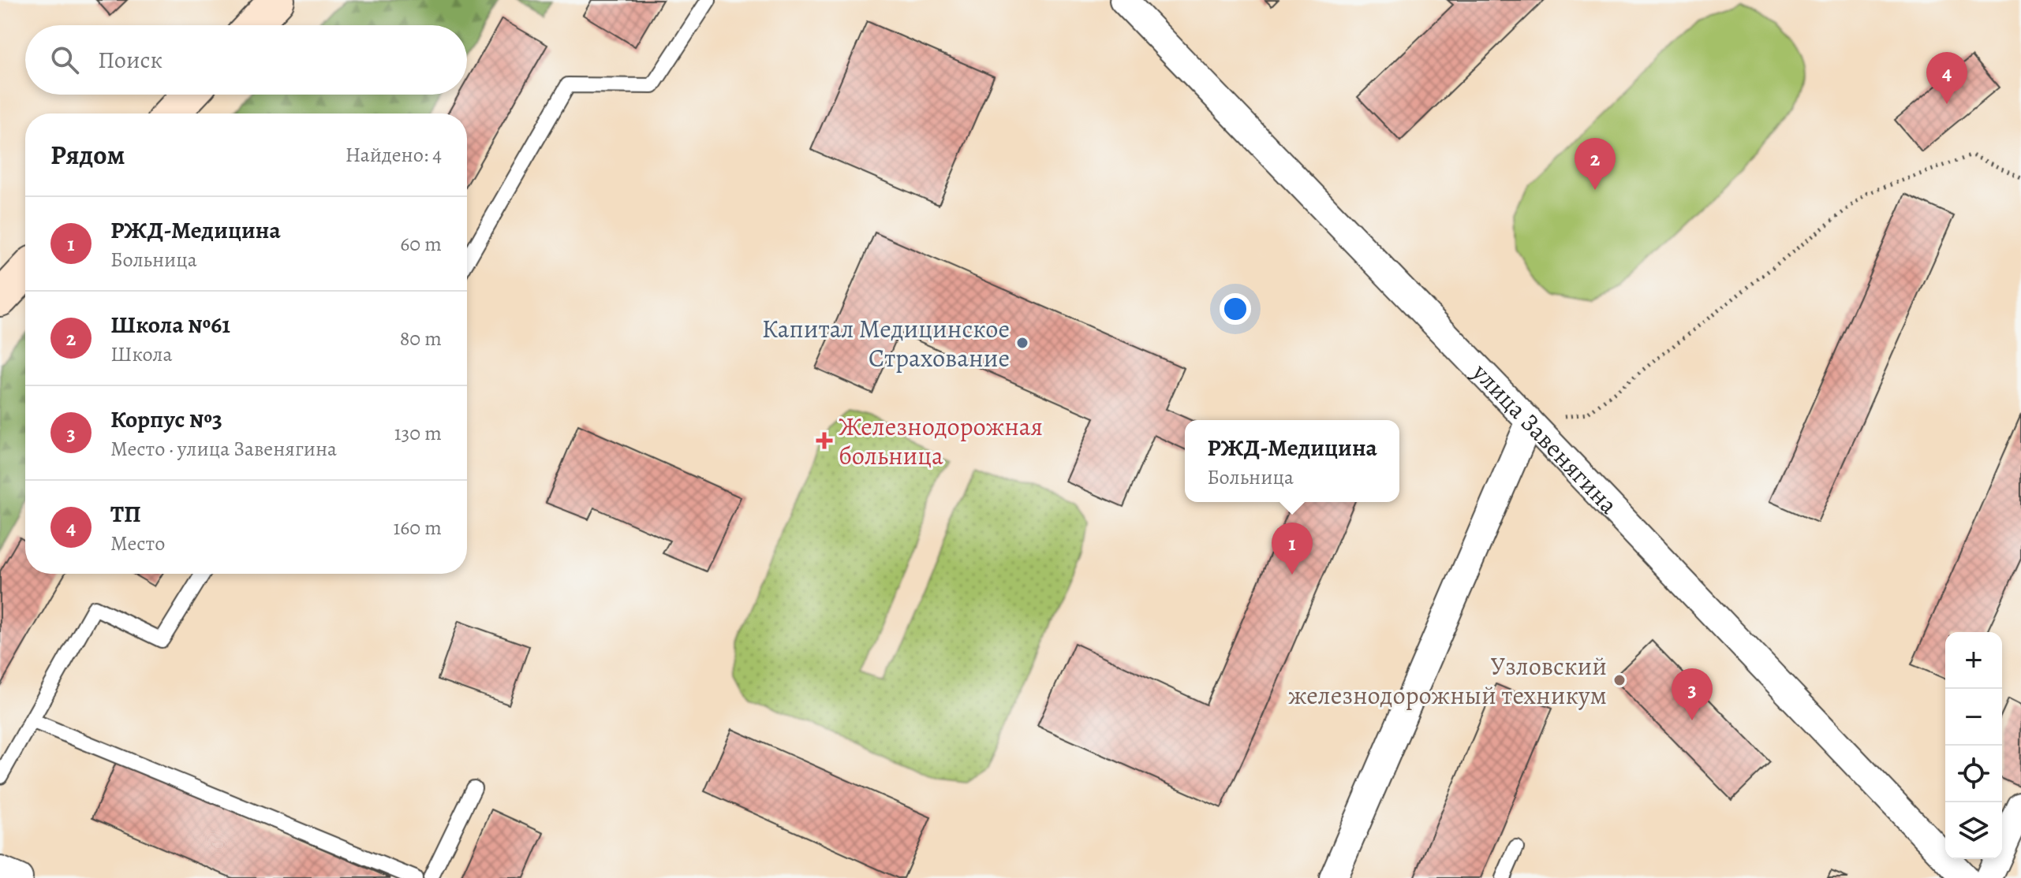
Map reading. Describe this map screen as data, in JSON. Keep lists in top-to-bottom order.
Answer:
{
  "streets": {
    "street": ["улица Завенягина"]
  },
  "places": {
    "other": ["Капитал Медицинское Страхование", "Узловский железнодорожный техникум"],
    "health": ["Железнодорожная больница"]
  },
  "page": {
    "search": "Поиск",
    "pins": [
      "4",
      "2",
      "1",
      "3"
    ],
    "heading": ["Рядом", "Найдено: 4"],
    "list": [
      {
        "mark": "1",
        "name": "РЖД-Медицина",
        "note": "Больница",
        "value": "60 m"
      },
      {
        "mark": "2",
        "name": "Школа №61",
        "note": "Школа",
        "value": "80 m"
      },
      {
        "mark": "3",
        "name": "Корпус №3",
        "note": "Место · улица Завенягина",
        "value": "130 m"
      },
      {
        "mark": "4",
        "name": "ТП",
        "note": "Место",
        "value": "160 m"
      }
    ],
    "popup": ["РЖД-Медицина", "Больница"],
    "map_buttons": ["+", "−"]
  }
}
